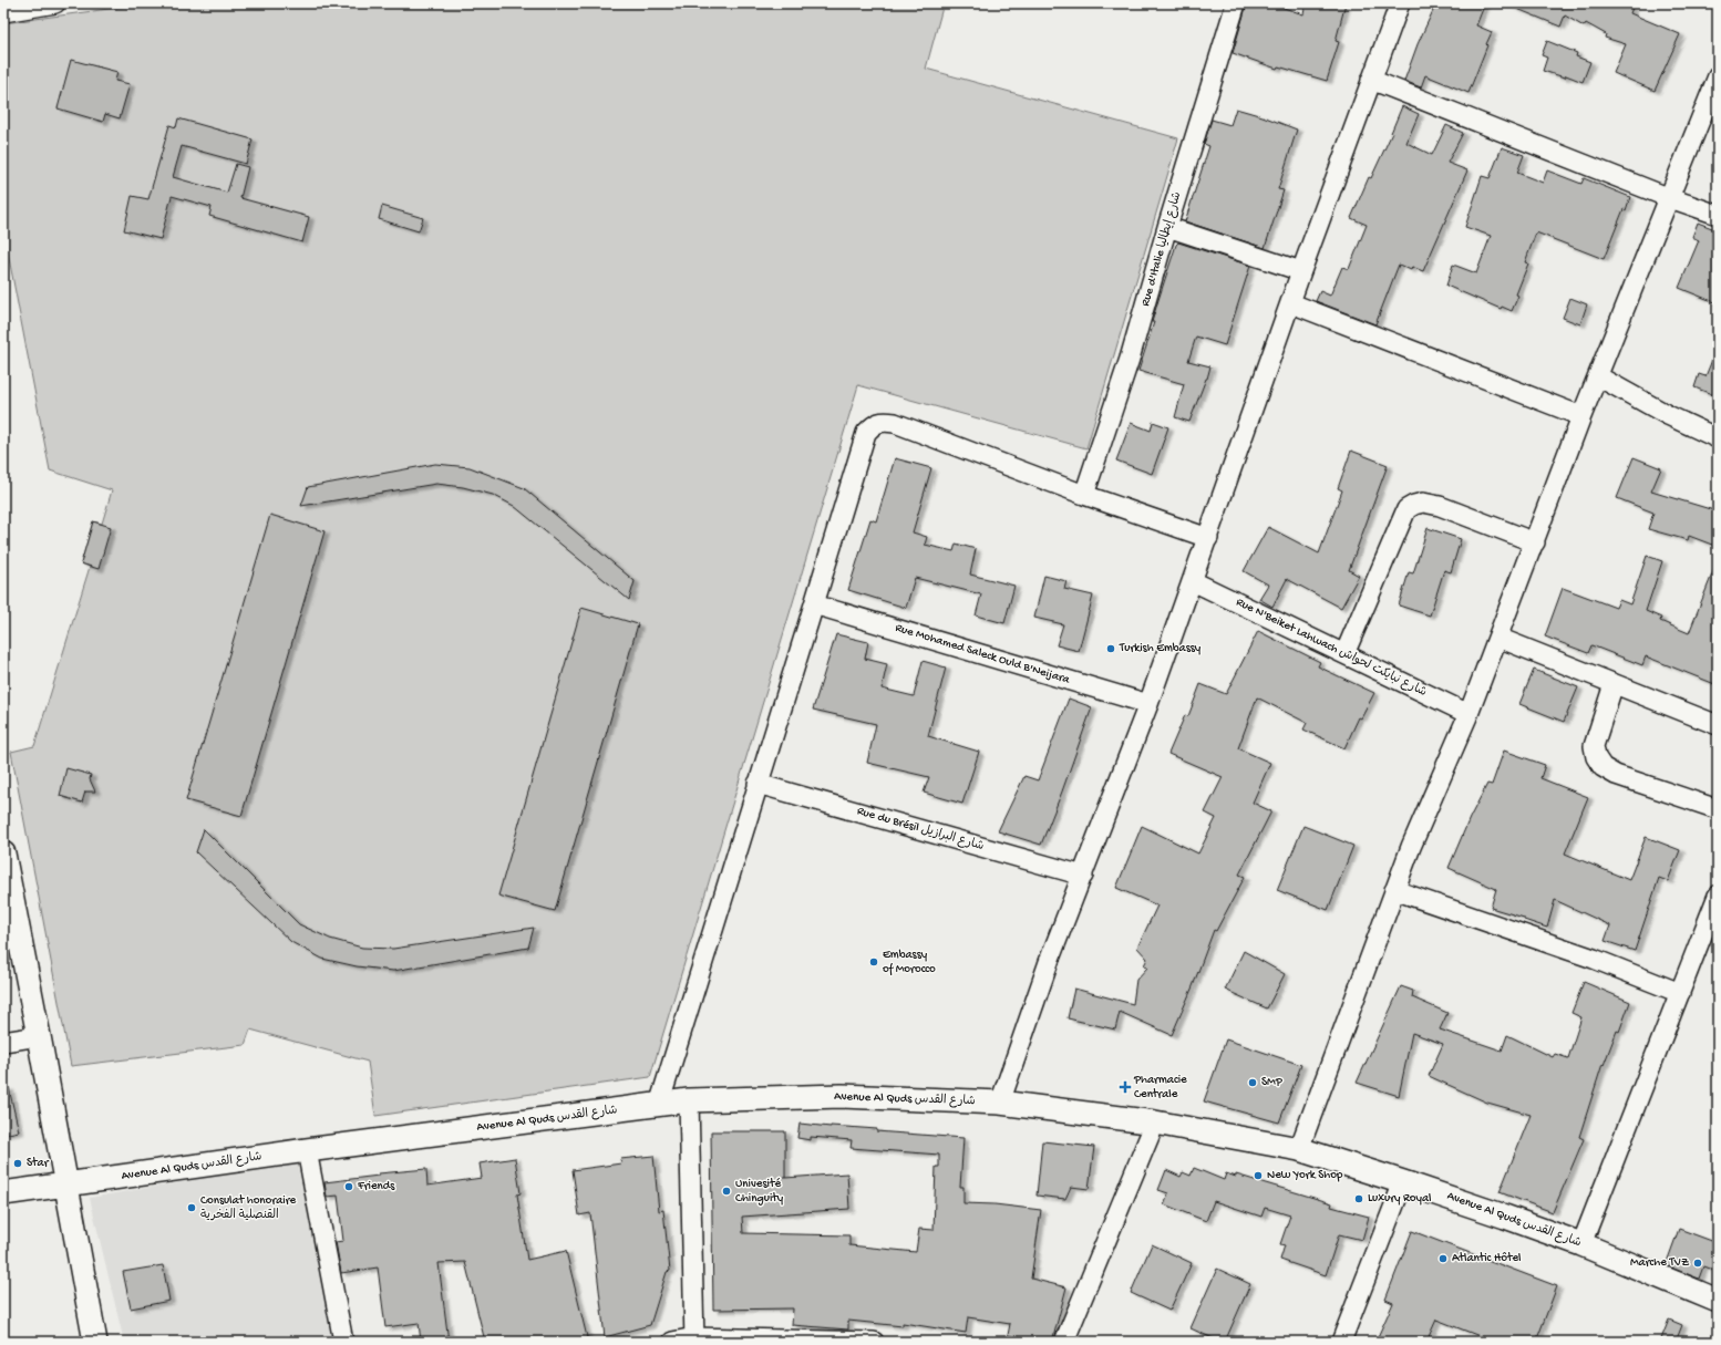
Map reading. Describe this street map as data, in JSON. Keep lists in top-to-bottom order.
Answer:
{
  "streets": {
    "street": [
      "Rue d'Italie شارع إيطاليا",
      "Rue N'Beiket Lahwach شارع نبايكت لحواش",
      "Rue Mohamed Saleck Ould B'Neijara",
      "Rue du Brésil شارع البرازيل",
      "Avenue Al Quds شارع القدس"
    ]
  },
  "places": {
    "other": [
      "Turkish Embassy",
      "Embassy of Morocco",
      "SMP",
      "Star",
      "New York Shop",
      "Friends",
      "Univesité Chinguity",
      "Luxury Royal",
      "Consulat honoraire القنصلية الفخرية",
      "Atlantic Hôtel",
      "Marche TVZ"
    ],
    "health": ["Pharmacie Centrale"]
  }
}
